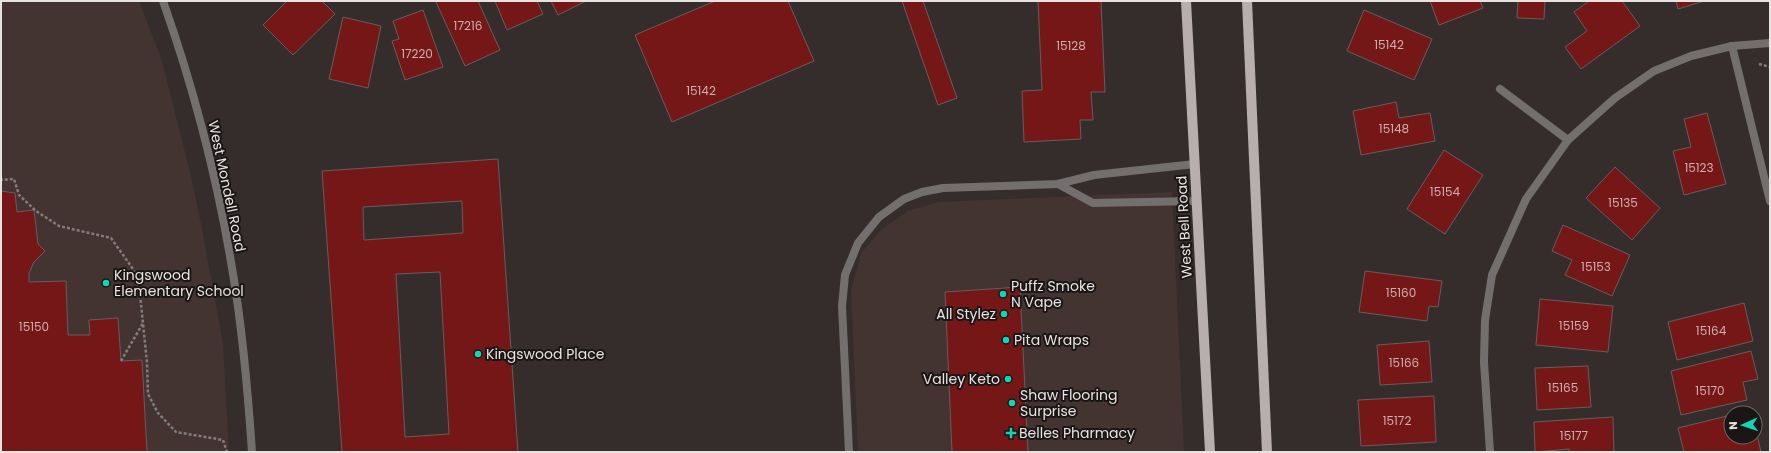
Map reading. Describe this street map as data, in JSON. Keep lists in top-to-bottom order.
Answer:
{
  "streets": {
    "main road": ["West Bell Road"],
    "street": ["West Mondell Road"]
  },
  "places": {
    "other": [
      "Kingswood Elementary School",
      "Puffz Smoke N Vape",
      "All Stylez",
      "Pita Wraps",
      "Kingswood Place",
      "Valley Keto",
      "Shaw Flooring Surprise"
    ],
    "health": ["Belles Pharmacy"]
  },
  "house_numbers": [
    "17216",
    "15142",
    "15128",
    "17220",
    "15142",
    "15148",
    "15123",
    "15154",
    "15135",
    "15153",
    "15160",
    "15159",
    "15150",
    "15164",
    "15166",
    "15165",
    "15170",
    "15172",
    "15177"
  ],
  "north": "left"
}
